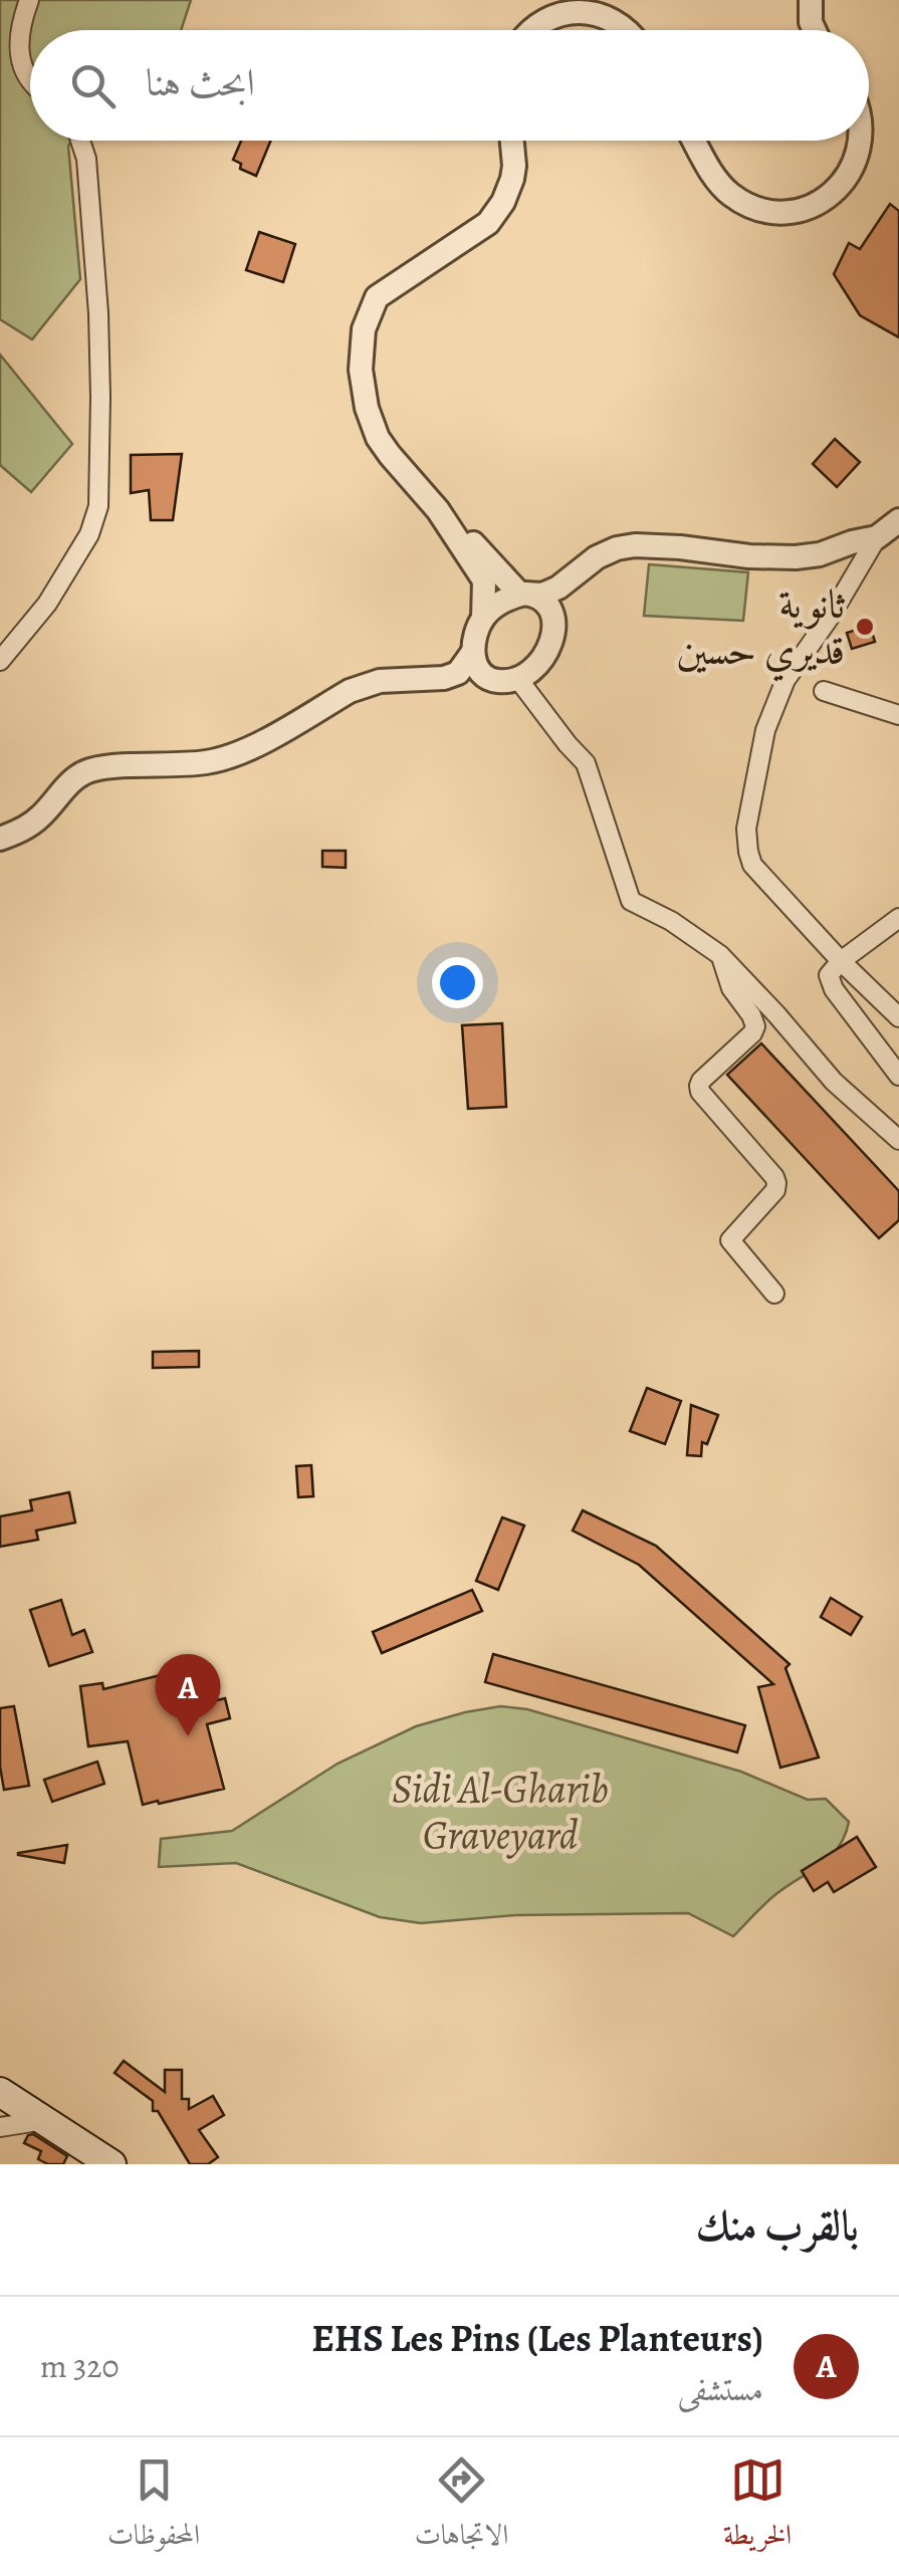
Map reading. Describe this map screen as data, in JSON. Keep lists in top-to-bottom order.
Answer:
{
  "parks": ["Sidi Al-Gharib Graveyard"],
  "places": ["ثانوية قديري حسين"],
  "page": {
    "search": "ابحث هنا",
    "pins": "A",
    "heading": "بالقرب منك",
    "list": [
      {
        "mark": "A",
        "name": "EHS Les Pins (Les Planteurs)",
        "note": "مستشفى",
        "value": "320 m"
      }
    ],
    "nav": ["الخريطة", "الاتجاهات", "المحفوظات"]
  }
}
